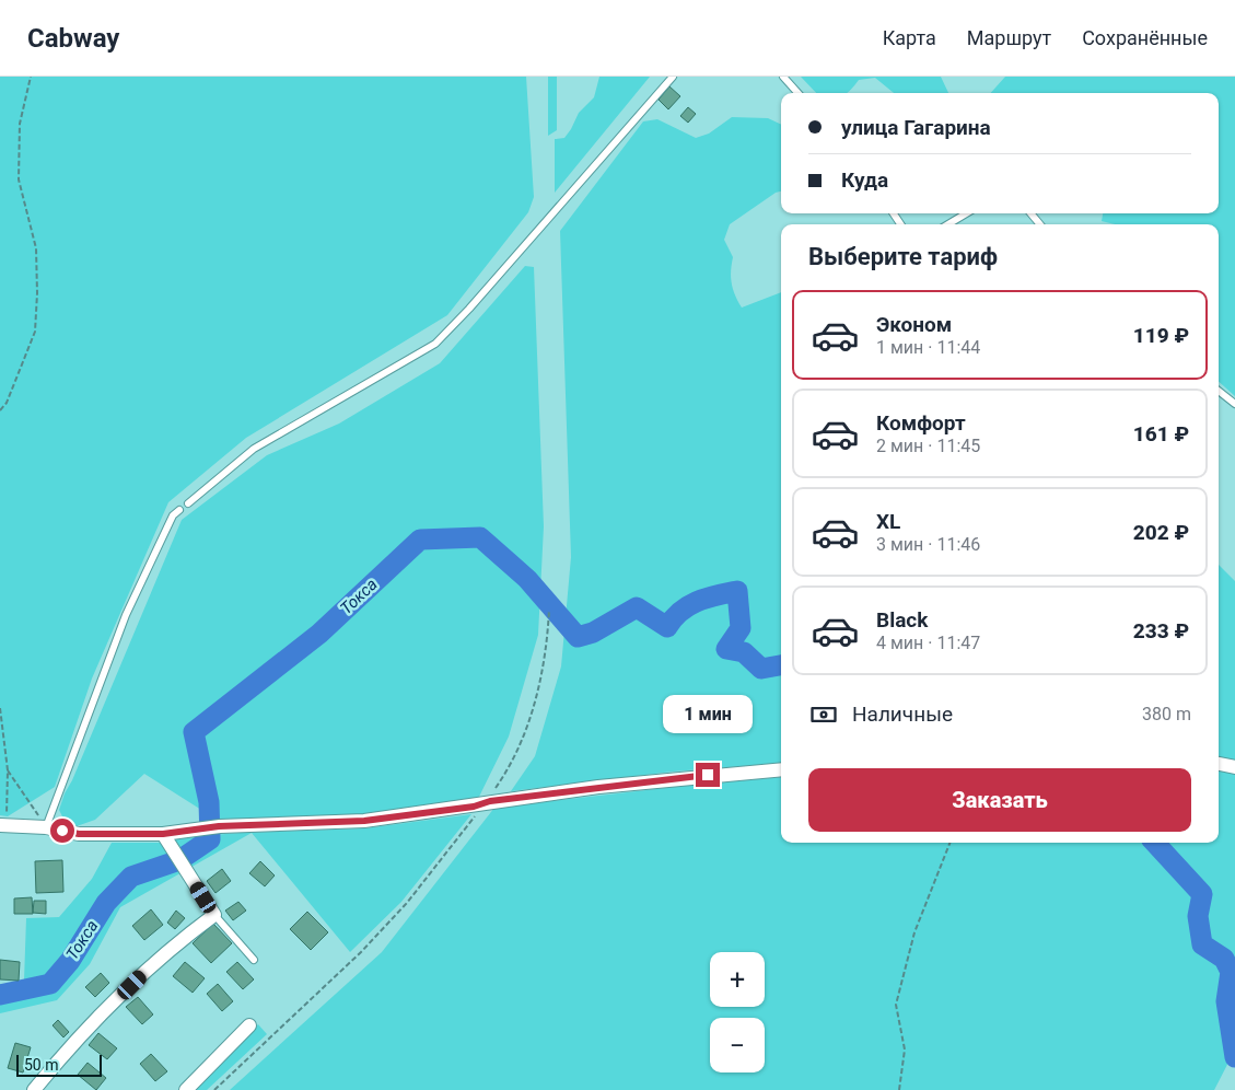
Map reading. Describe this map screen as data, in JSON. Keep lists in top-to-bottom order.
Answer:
{
  "water": ["Токса"],
  "scale_bar": "50 m",
  "page": {
    "header": "Cabway",
    "nav": ["Карта", "Маршрут", "Сохранённые"],
    "banner": ["улица Гагарина", "Куда"],
    "heading": "Выберите тариф",
    "list": [
      {
        "name": "Эконом",
        "note": "1 мин · 11:44",
        "value": "119 ₽"
      },
      {
        "name": "Комфорт",
        "note": "2 мин · 11:45",
        "value": "161 ₽"
      },
      {
        "name": "XL",
        "note": "3 мин · 11:46",
        "value": "202 ₽"
      },
      {
        "name": "Black",
        "note": "4 мин · 11:47",
        "value": "233 ₽"
      }
    ],
    "pay": ["Наличные", "380 m"],
    "bubble": "1 мин",
    "buttons": "Заказать",
    "map_buttons": ["+", "−"],
    "scale": "50 m"
  }
}
